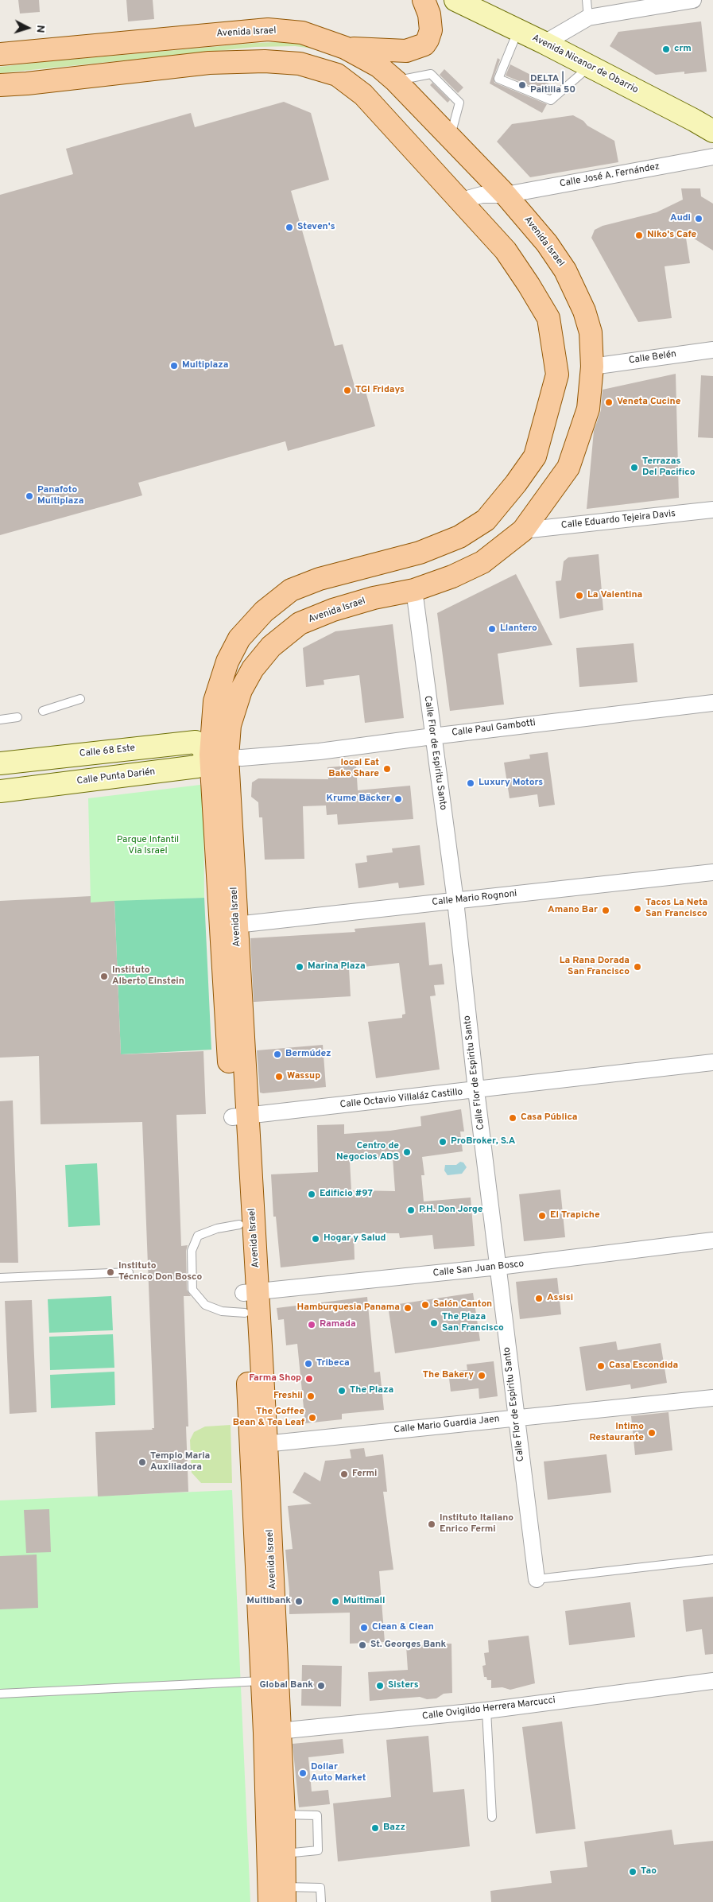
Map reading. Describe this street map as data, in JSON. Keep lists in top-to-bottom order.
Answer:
{
  "streets": {
    "main road": ["Avenida Israel"],
    "street": [
      "Avenida Nicanor de Obarrio",
      "Calle José A. Fernández",
      "Calle Belén",
      "Calle Eduardo Tejeira Davis",
      "Calle Paul Gambotti",
      "Calle 68 Este",
      "Calle Flor de Espiritu Santo",
      "Calle Punta Darién",
      "Calle Mario Rognoni",
      "Calle Octavio Villaláz Castillo",
      "Calle San Juan Bosco",
      "Calle Mario Guardia Jaen",
      "Calle Ovigildo Herrera Marcucci"
    ]
  },
  "crossings": [
    ["Avenida Israel", "Calle José A. Fernández"],
    ["Avenida Israel", "Calle Belén"],
    ["Avenida Israel", "Calle Eduardo Tejeira Davis"],
    ["Avenida Israel", "Calle Paul Gambotti"],
    ["Avenida Israel", "Calle 68 Este"],
    ["Avenida Israel", "Calle Flor de Espiritu Santo"],
    ["Avenida Israel", "Calle Mario Rognoni"],
    ["Avenida Israel", "Calle Octavio Villaláz Castillo"],
    ["Avenida Israel", "Calle San Juan Bosco"],
    ["Avenida Israel", "Calle Mario Guardia Jaen"],
    ["Avenida Israel", "Calle Ovigildo Herrera Marcucci"],
    ["Calle Paul Gambotti", "Calle 68 Este"],
    ["Calle Paul Gambotti", "Calle Flor de Espiritu Santo"],
    ["Calle 68 Este", "Calle Punta Darién"],
    ["Calle Flor de Espiritu Santo", "Calle Mario Rognoni"],
    ["Calle Flor de Espiritu Santo", "Calle Octavio Villaláz Castillo"],
    ["Calle Flor de Espiritu Santo", "Calle San Juan Bosco"],
    ["Calle Flor de Espiritu Santo", "Calle Mario Guardia Jaen"]
  ],
  "parks": ["Parque Infantil Via Israel"],
  "places": [
    "crm",
    "DELTA | Paitilla 50",
    "Audi",
    "Steven's",
    "Niko's Cafe",
    "Multiplaza",
    "TGI Fridays",
    "Veneta Cucine",
    "Terrazas Del Pacifico",
    "Panafoto Multiplaza",
    "La Valentina",
    "Llantero",
    "local Eat Bake Share",
    "Luxury Motors",
    "Krume Bäcker",
    "Tacos La Neta San Francisco",
    "Amano Bar",
    "Marina Plaza",
    "La Rana Dorada San Francisco",
    "Instituto Alberto Einstein",
    "Bermúdez",
    "Wassup",
    "Casa Pública",
    "ProBroker, S.A",
    "Centro de Negocios ADS",
    "Edificio #97",
    "P.H. Don Jorge",
    "El Trapiche",
    "Hogar y Salud",
    "Instituto Técnico Don Bosco",
    "Assisi",
    "Salón Canton",
    "Hamburguesia Panama",
    "The Plaza San Francisco",
    "Ramada",
    "Tribeca",
    "Casa Escondida",
    "The Bakery",
    "Farma Shop",
    "The Plaza",
    "Freshii",
    "The Coffee Bean & Tea Leaf",
    "Intimo Restaurante",
    "Templo Maria Auxiliadora",
    "Fermi",
    "Instituto Italiano Enrico Fermi",
    "Multibank",
    "Multimall",
    "Clean & Clean",
    "St. Georges Bank",
    "Global Bank",
    "Sisters",
    "Dollar Auto Market",
    "Bazz",
    "Tao"
  ],
  "north": "right"
}
